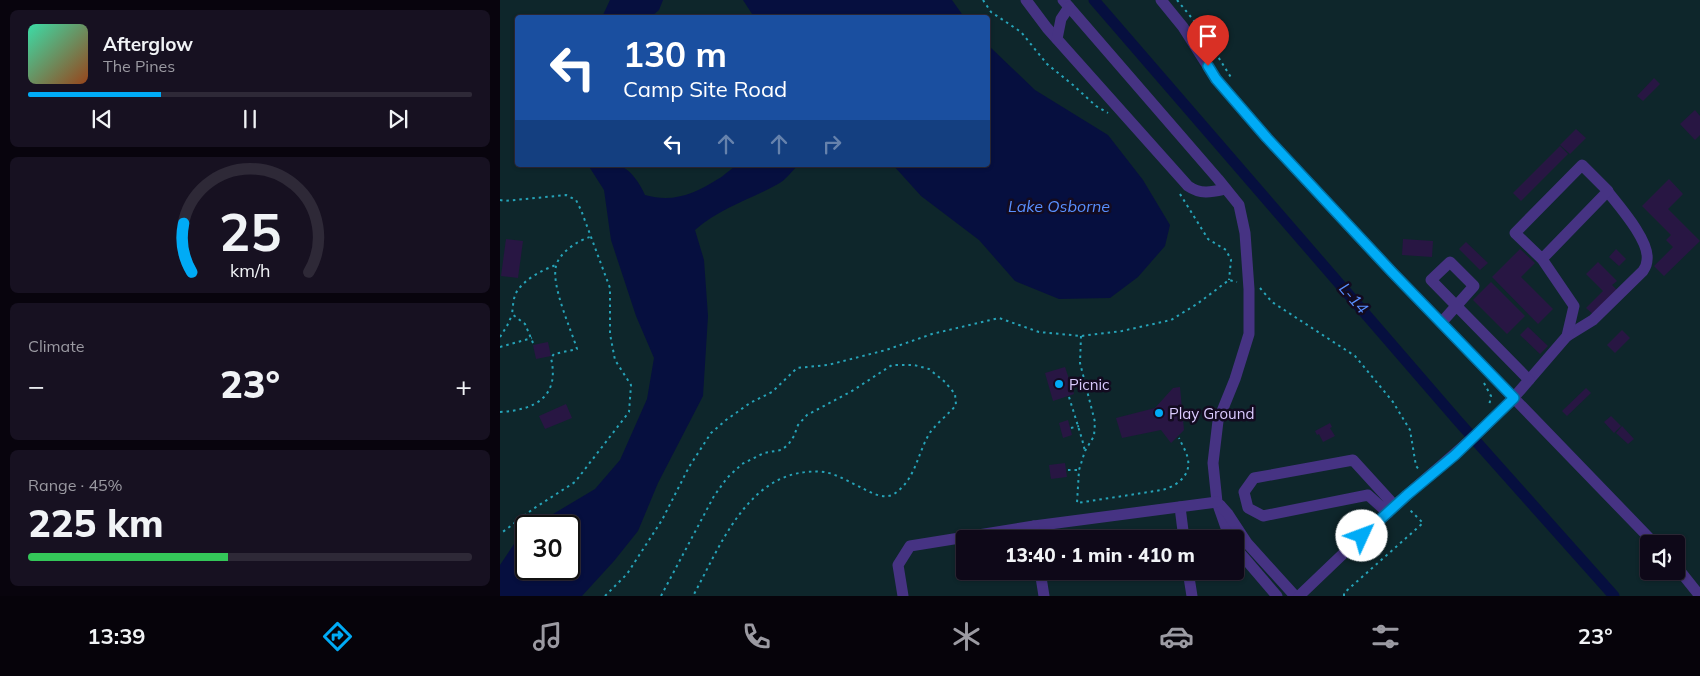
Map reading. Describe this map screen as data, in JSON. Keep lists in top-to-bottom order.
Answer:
{
  "water": ["Lake Osborne", "L-14"],
  "places": ["Picnic", "Play Ground"],
  "page": {
    "turn": ["130 m", "Camp Site Road"],
    "song": ["Afterglow", "The Pines"],
    "tile": [
      "Climate",
      ["Range · 45%", "225 km"]
    ],
    "heat": ["−", "23°", "+"],
    "limit": "30",
    "trip": "13:40 · 1 min · 410 m",
    "tabs": ["13:39", "23°"],
    "gauge": ["25", "km/h"]
  }
}
